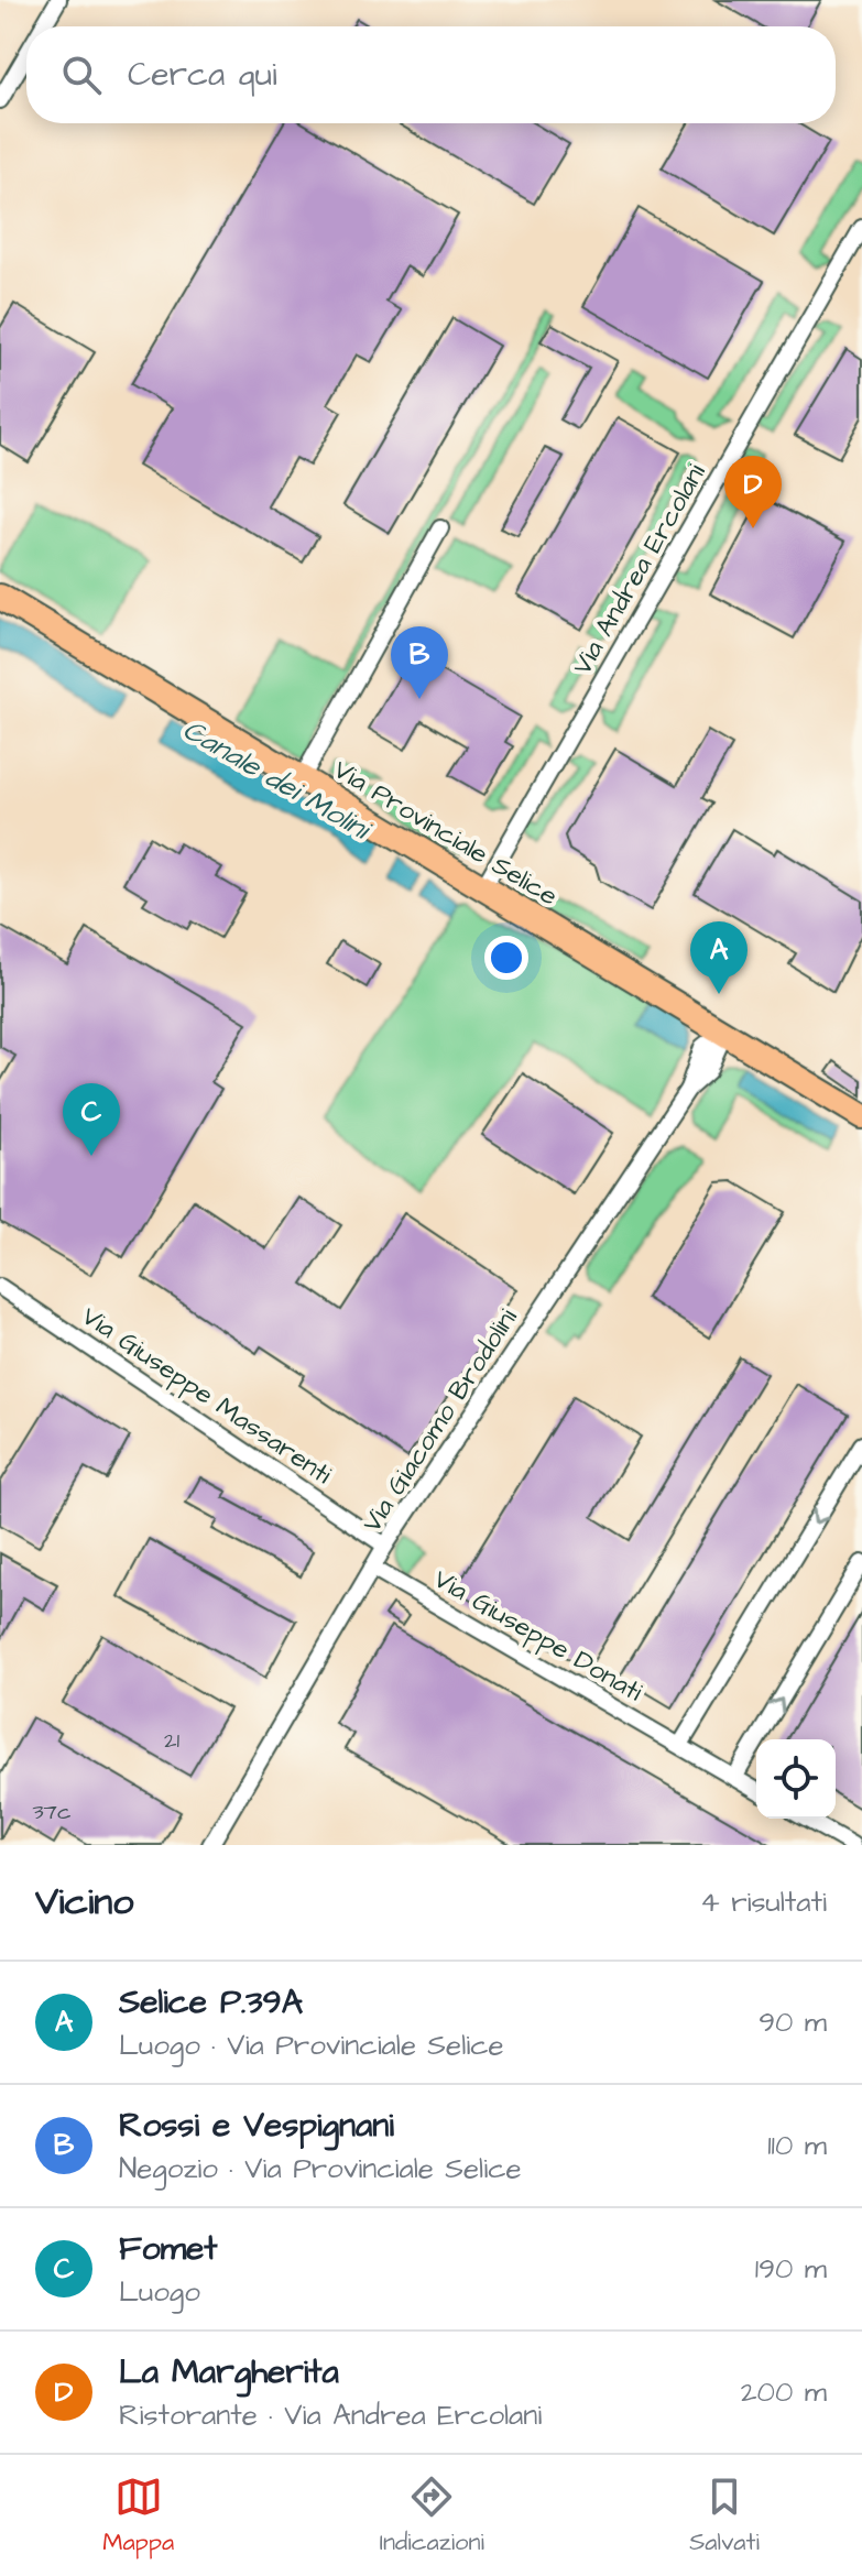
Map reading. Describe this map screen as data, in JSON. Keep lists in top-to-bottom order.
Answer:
{
  "streets": {
    "main road": ["Via Provinciale Selice"],
    "street": [
      "Via Andrea Ercolani",
      "Via Giuseppe Massarenti",
      "Via Giacomo Brodolini",
      "Via Giuseppe Donati"
    ]
  },
  "crossings": [
    ["Via Andrea Ercolani", "Via Provinciale Selice"],
    ["Via Provinciale Selice", "Via Giacomo Brodolini"],
    ["Via Giuseppe Massarenti", "Via Giacomo Brodolini"],
    ["Via Giacomo Brodolini", "Via Giuseppe Donati"]
  ],
  "water": ["Canale dei Molini"],
  "house_numbers": ["21", "37c"],
  "page": {
    "search": "Cerca qui",
    "pins": [
      "D",
      "B",
      "A",
      "C"
    ],
    "heading": ["Vicino", "4 risultati"],
    "list": [
      {
        "mark": "A",
        "name": "Selice P.39A",
        "note": "Luogo · Via Provinciale Selice",
        "value": "90 m"
      },
      {
        "mark": "B",
        "name": "Rossi e Vespignani",
        "note": "Negozio · Via Provinciale Selice",
        "value": "110 m"
      },
      {
        "mark": "C",
        "name": "Fomet",
        "note": "Luogo",
        "value": "190 m"
      },
      {
        "mark": "D",
        "name": "La Margherita",
        "note": "Ristorante · Via Andrea Ercolani",
        "value": "200 m"
      }
    ],
    "nav": ["Mappa", "Indicazioni", "Salvati"]
  }
}
